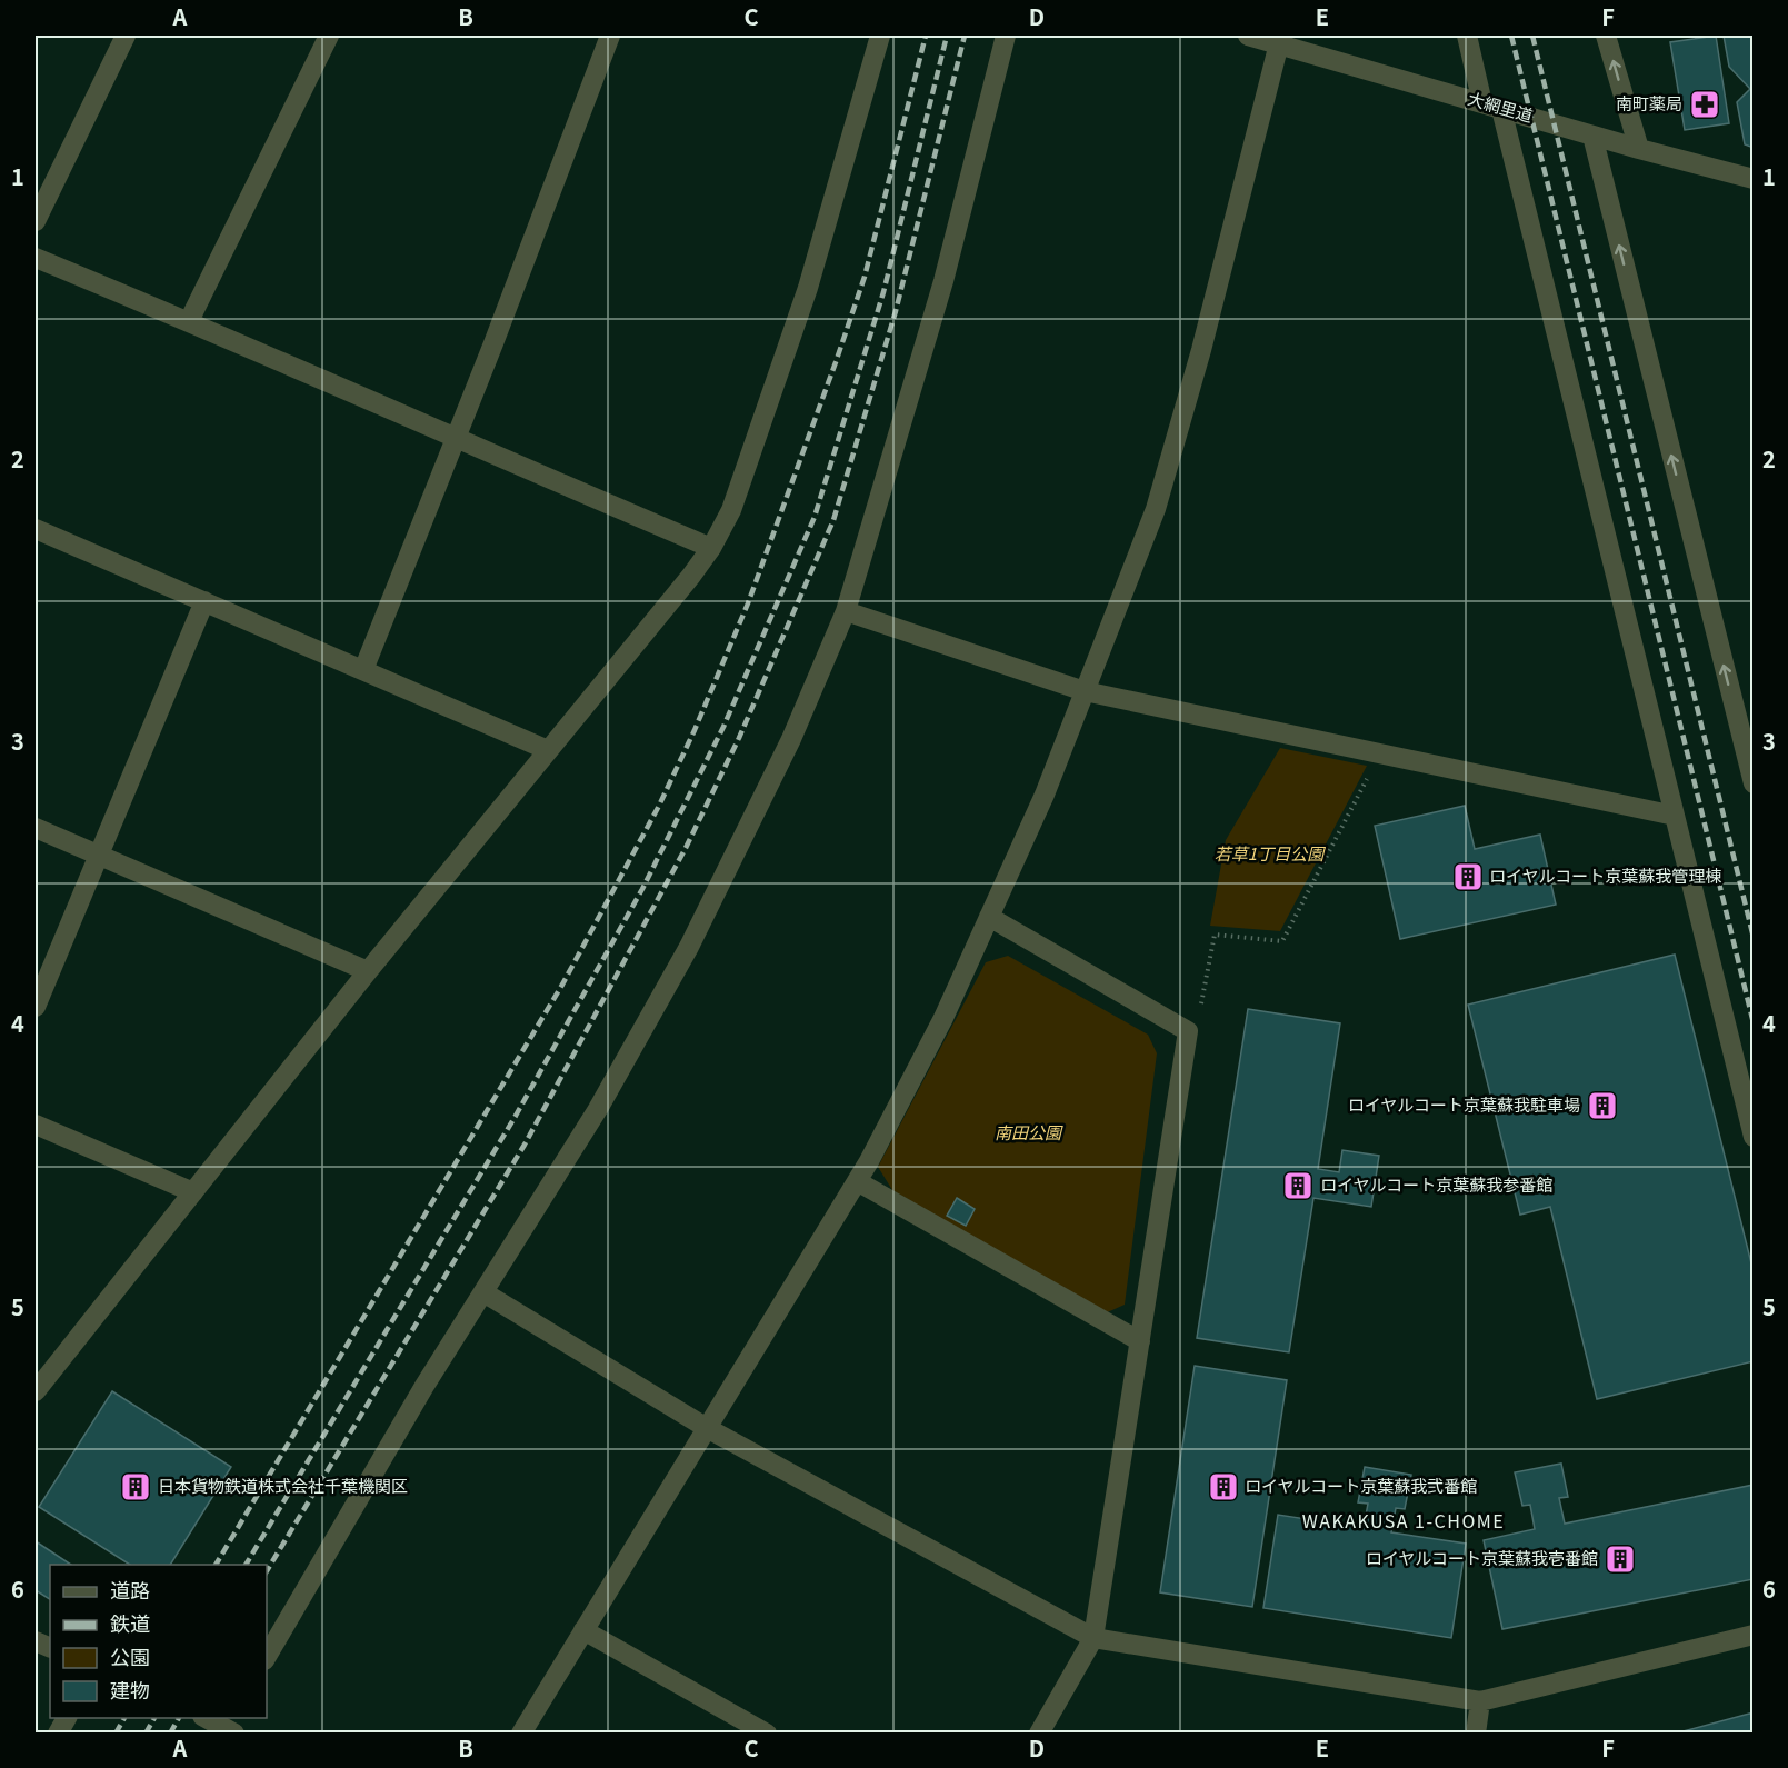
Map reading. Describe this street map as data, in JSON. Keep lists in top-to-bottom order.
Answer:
{
  "streets": {
    "street": ["大網里道"]
  },
  "districts": ["WAKAKUSA 1-CHOME"],
  "parks": ["若草1丁目公園", "南田公園"],
  "places": {
    "pharmacy": ["南町薬局"],
    "building": [
      "ロイヤルコート京葉蘇我管理棟",
      "ロイヤルコート京葉蘇我駐車場",
      "ロイヤルコート京葉蘇我参番館",
      "日本貨物鉄道株式会社千葉機関区",
      "ロイヤルコート京葉蘇我弐番館",
      "ロイヤルコート京葉蘇我壱番館"
    ]
  },
  "legend": [
    "道路",
    "鉄道",
    "公園",
    "建物"
  ],
  "grid": {
    "columns": [
      "A",
      "B",
      "C",
      "D",
      "E",
      "F"
    ],
    "rows": [
      "1",
      "2",
      "3",
      "4",
      "5",
      "6"
    ]
  }
}
